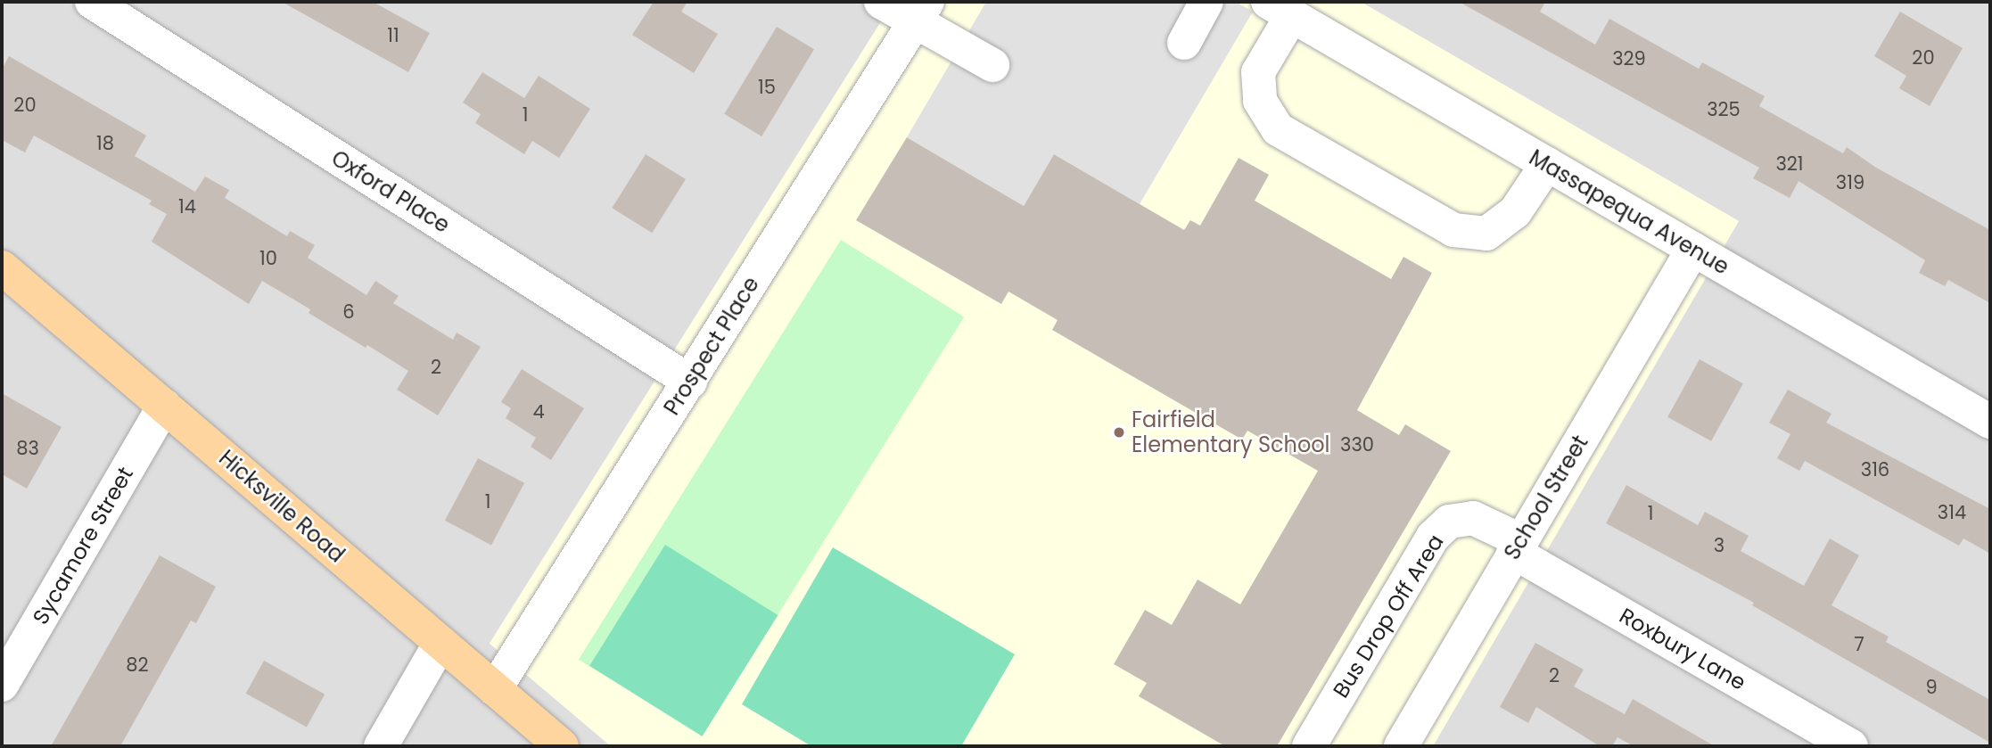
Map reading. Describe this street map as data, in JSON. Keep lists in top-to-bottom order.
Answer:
{
  "streets": {
    "main road": ["Hicksville Road"],
    "street": [
      "Oxford Place",
      "Massapequa Avenue",
      "Prospect Place",
      "School Street",
      "Sycamore Street",
      "Bus Drop Off Area",
      "Roxbury Lane"
    ]
  },
  "crossings": [
    ["Oxford Place", "Prospect Place"],
    ["Massapequa Avenue", "School Street"],
    ["Prospect Place", "Hicksville Road"],
    ["School Street", "Bus Drop Off Area"],
    ["School Street", "Roxbury Lane"],
    ["Hicksville Road", "Sycamore Street"],
    ["Bus Drop Off Area", "Roxbury Lane"]
  ],
  "places": ["Fairfield Elementary School"],
  "house_numbers": [
    "11",
    "20",
    "329",
    "15",
    "20",
    "325",
    "1",
    "18",
    "321",
    "319",
    "14",
    "10",
    "6",
    "2",
    "4",
    "330",
    "83",
    "316",
    "1",
    "314",
    "1",
    "3",
    "7",
    "82",
    "2",
    "9"
  ]
}
